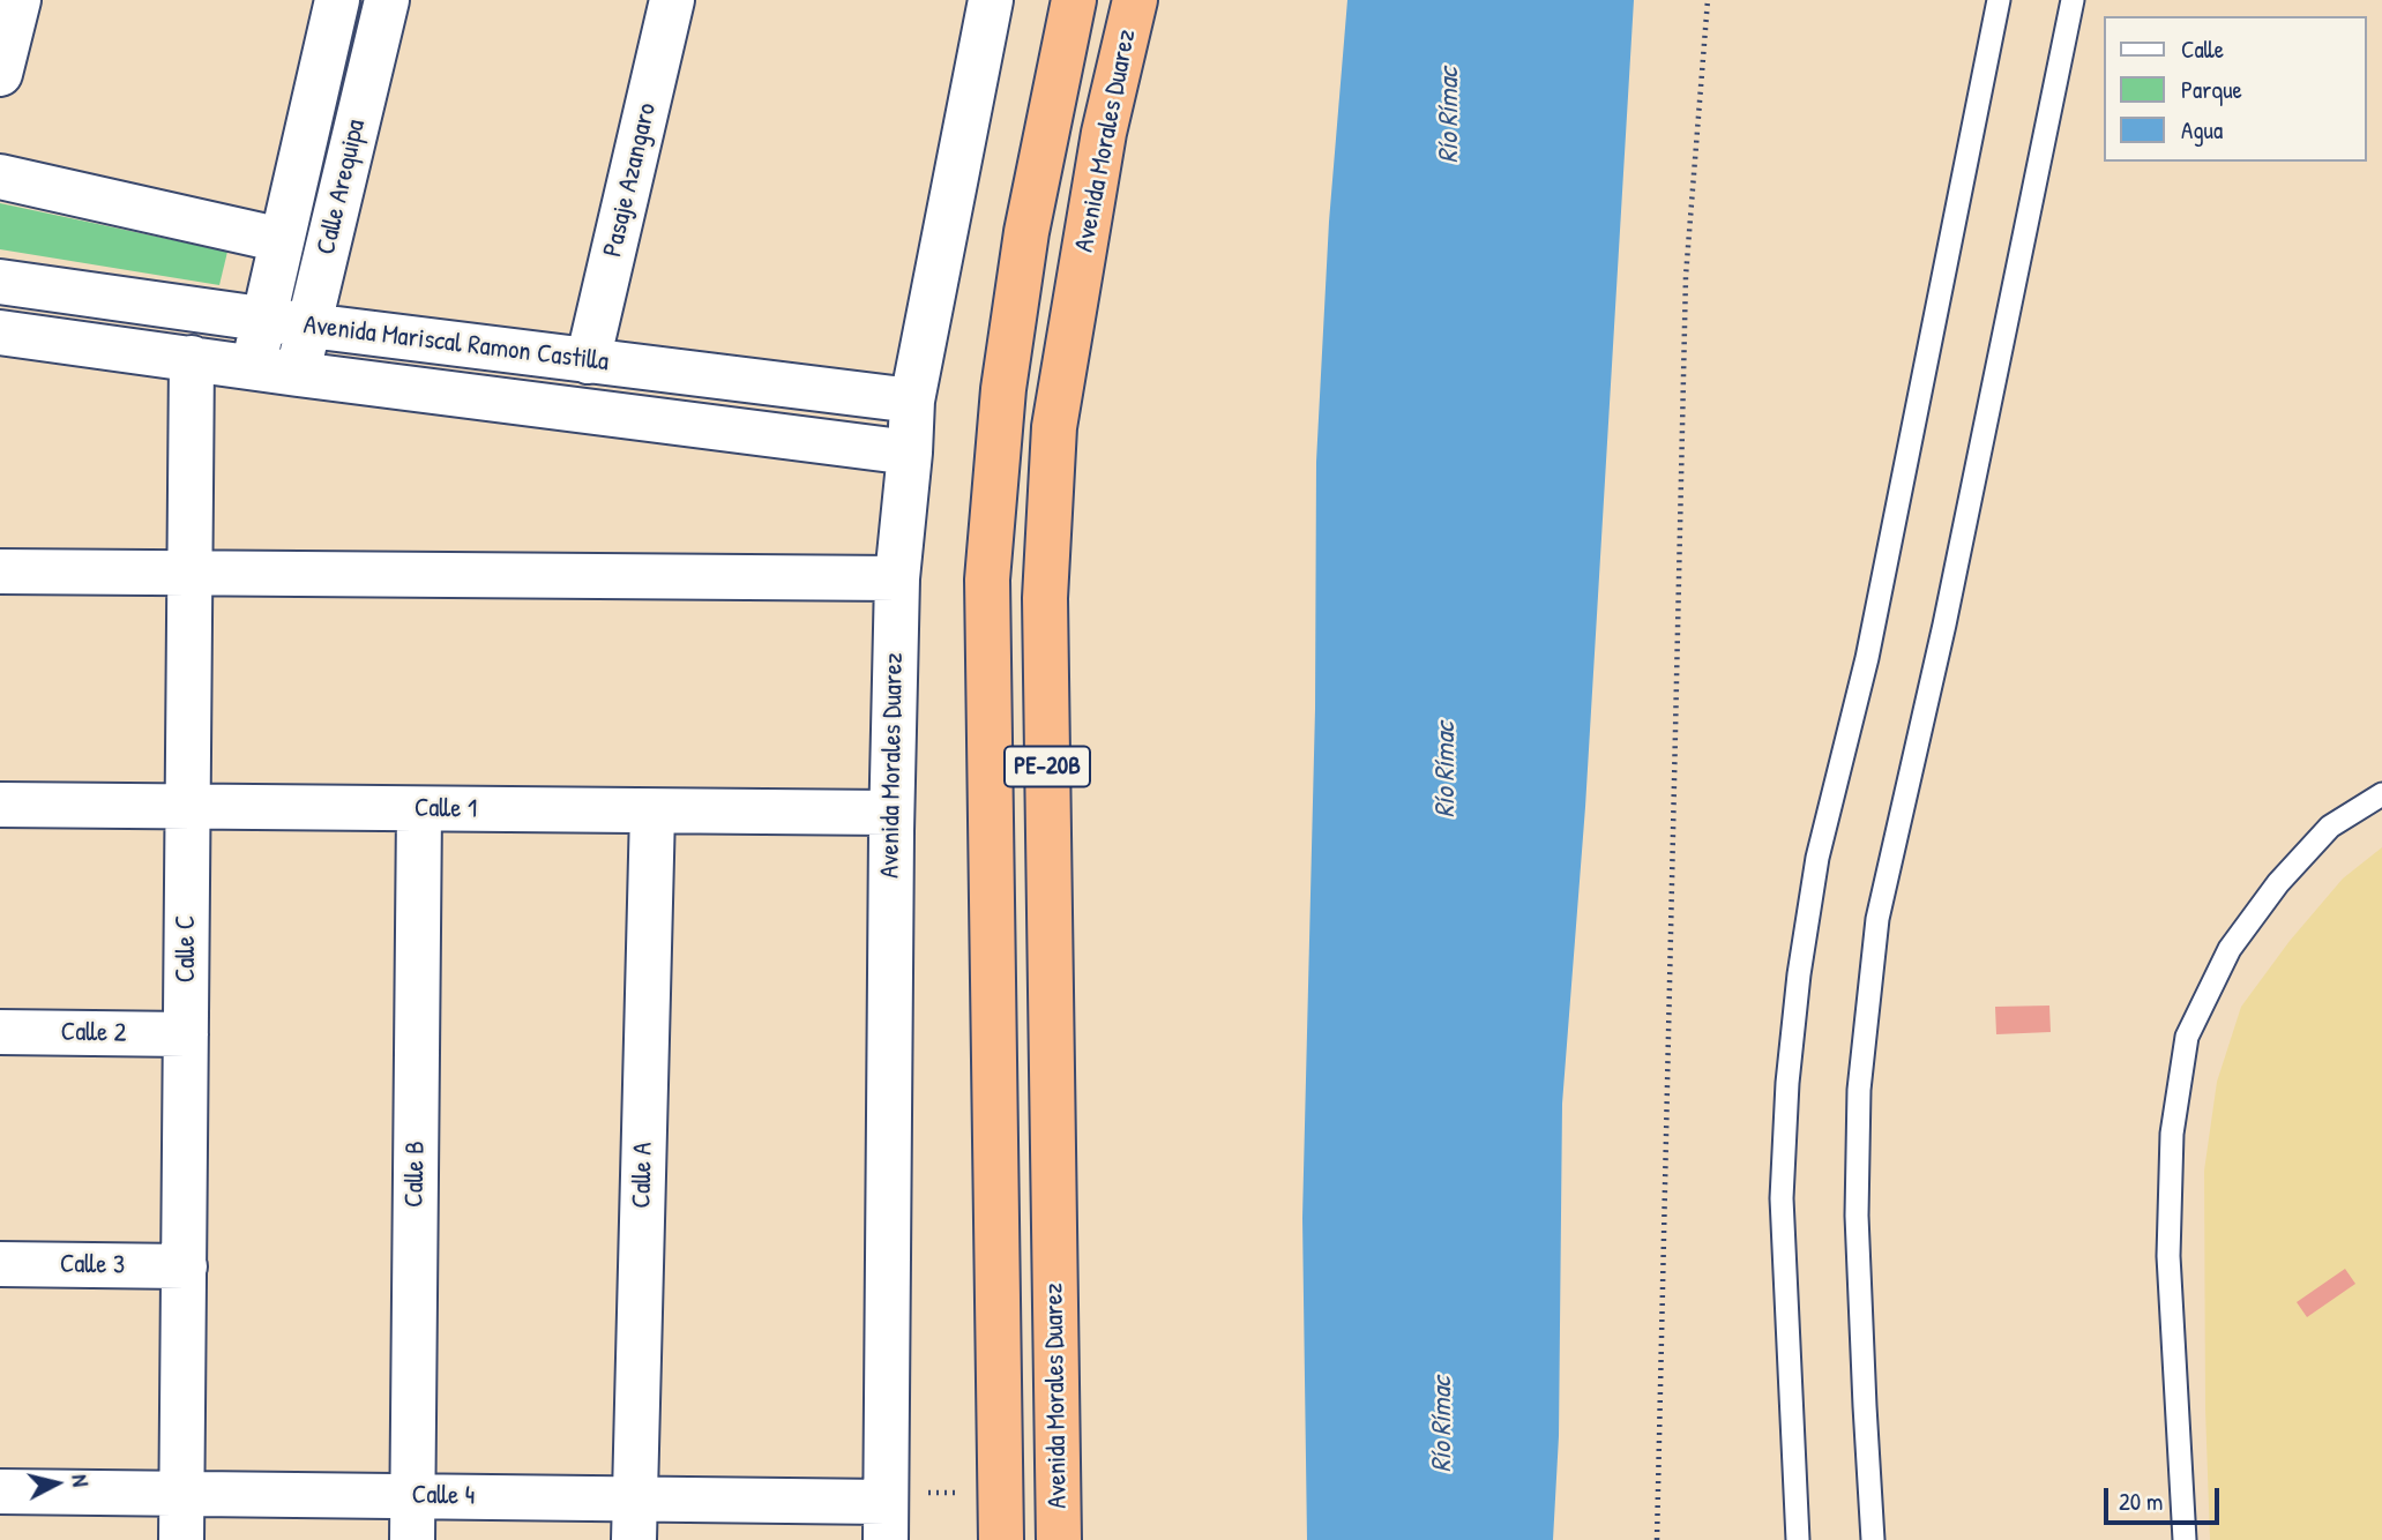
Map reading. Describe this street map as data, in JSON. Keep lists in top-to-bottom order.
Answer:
{
  "streets": {
    "highway": ["Avenida Morales Duarez", "PE-20B"],
    "street": [
      "Pasaje Azangaro",
      "Calle Arequipa",
      "Avenida Mariscal Ramon Castilla",
      "Calle 1",
      "Calle C",
      "Calle 2",
      "Calle B",
      "Calle A",
      "Calle 3",
      "Calle 4"
    ]
  },
  "crossings": [
    ["Avenida Morales Duarez", "Avenida Mariscal Ramon Castilla"],
    ["Avenida Morales Duarez", "Calle 1"],
    ["Avenida Morales Duarez", "Calle 4"],
    ["Pasaje Azangaro", "Avenida Mariscal Ramon Castilla"],
    ["Calle Arequipa", "Avenida Mariscal Ramon Castilla"],
    ["Avenida Mariscal Ramon Castilla", "Calle C"],
    ["Calle 1", "Calle C"],
    ["Calle 1", "Calle B"],
    ["Calle 1", "Calle A"],
    ["Calle C", "Calle 2"],
    ["Calle C", "Calle 3"],
    ["Calle C", "Calle 4"],
    ["Calle B", "Calle 4"],
    ["Calle A", "Calle 4"]
  ],
  "water": ["Río Rímac"],
  "legend": ["Calle", "Parque", "Agua"],
  "scale_bar": "20 m",
  "north": "right"
}
